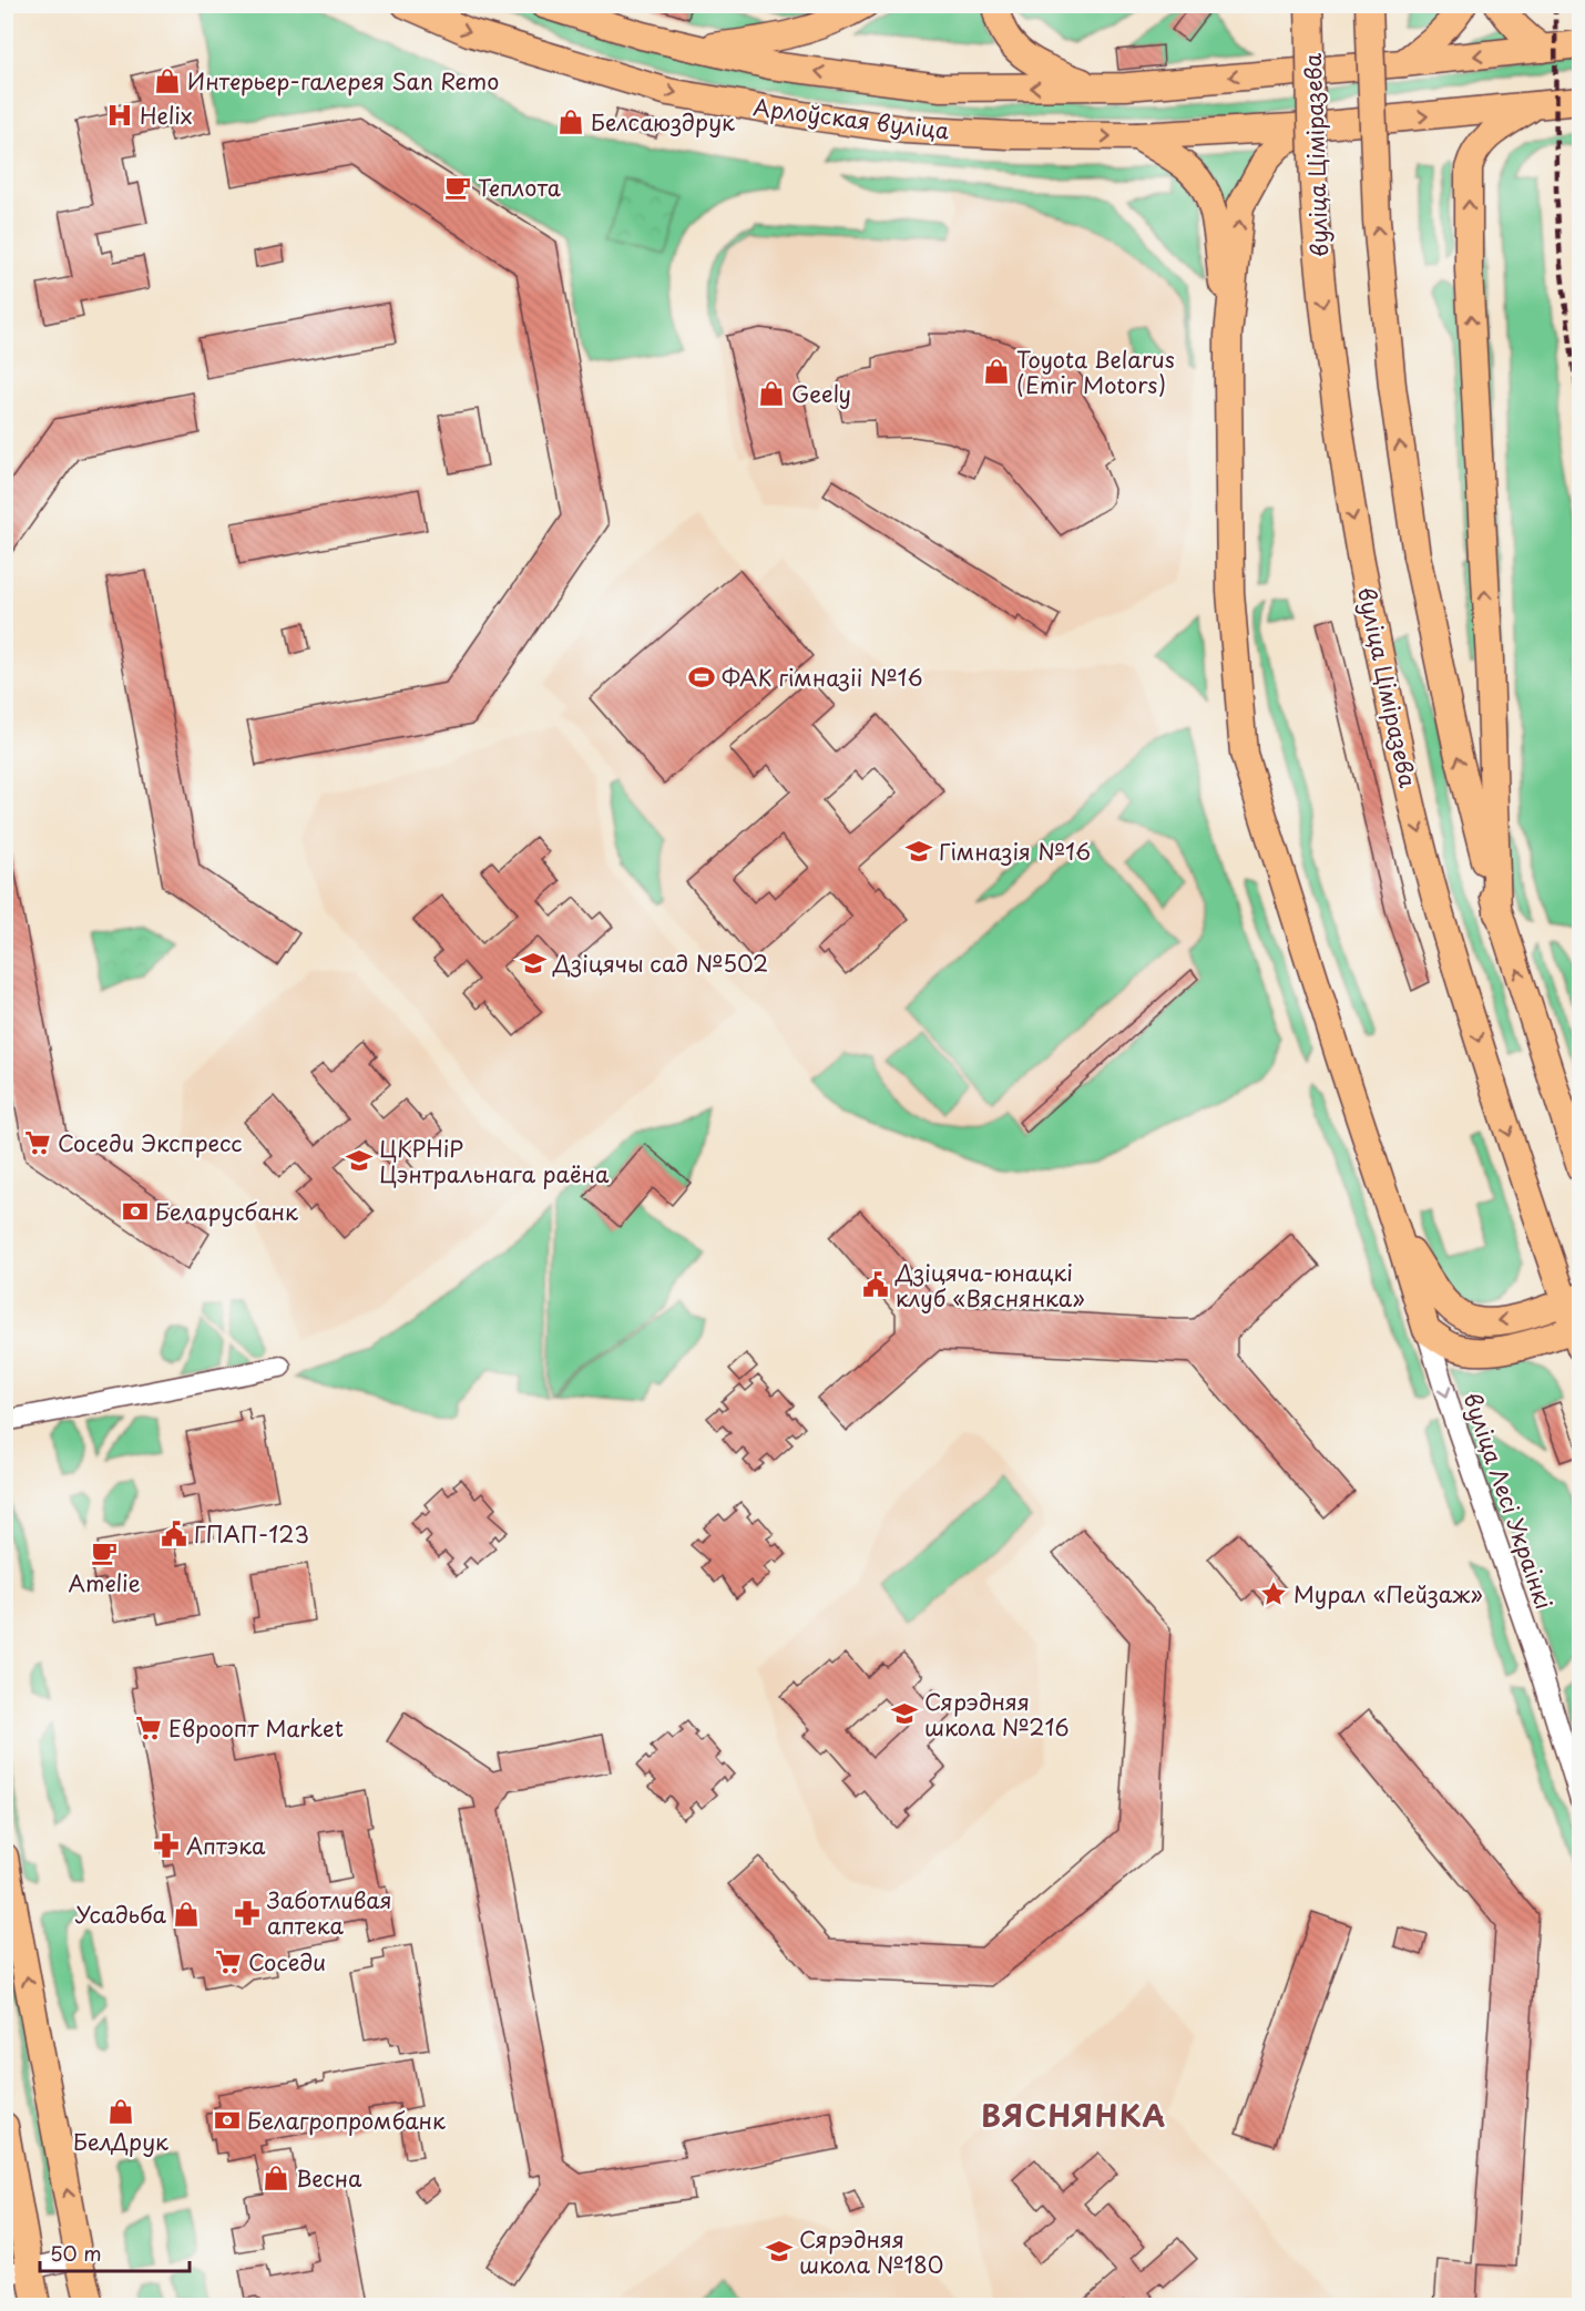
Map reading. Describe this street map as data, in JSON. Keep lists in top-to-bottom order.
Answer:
{
  "streets": {
    "main road": ["Арлоўская вуліца", "вуліца Ціміразева"],
    "street": ["вуліца Лесі Украінкі"]
  },
  "one_way": ["вуліца Лесі Украінкі"],
  "districts": ["ВЯСНЯНКА"],
  "places": {
    "shop": [
      "Интерьер-галерея San Remo",
      "Белсаюздрук",
      "Toyota Belarus (Emir Motors)",
      "Geely",
      "Усадьба",
      "БелДрук",
      "Весна"
    ],
    "hospital": ["Helix"],
    "cafe": ["Теплота", "Amelie"],
    "sports": ["ФАК гімназіі №16"],
    "school or university": [
      "Гімназія №16",
      "Дзіцячы сад №502",
      "ЦКРНіР Цэнтральнага раёна",
      "Сярэдняя школа №216",
      "Сярэдняя школа №180"
    ],
    "supermarket": ["Соседи Экспресс", "Евроопт Market", "Соседи"],
    "bank": ["Беларусбанк", "Белагропромбанк"],
    "public building": ["Дзіцяча-юнацкі клуб «Вяснянка»", "ГПАП-123"],
    "place": ["Мурал «Пейзаж»"],
    "pharmacy": ["Аптэка", "Заботливая аптека"]
  },
  "scale_bar": "50 m"
}
